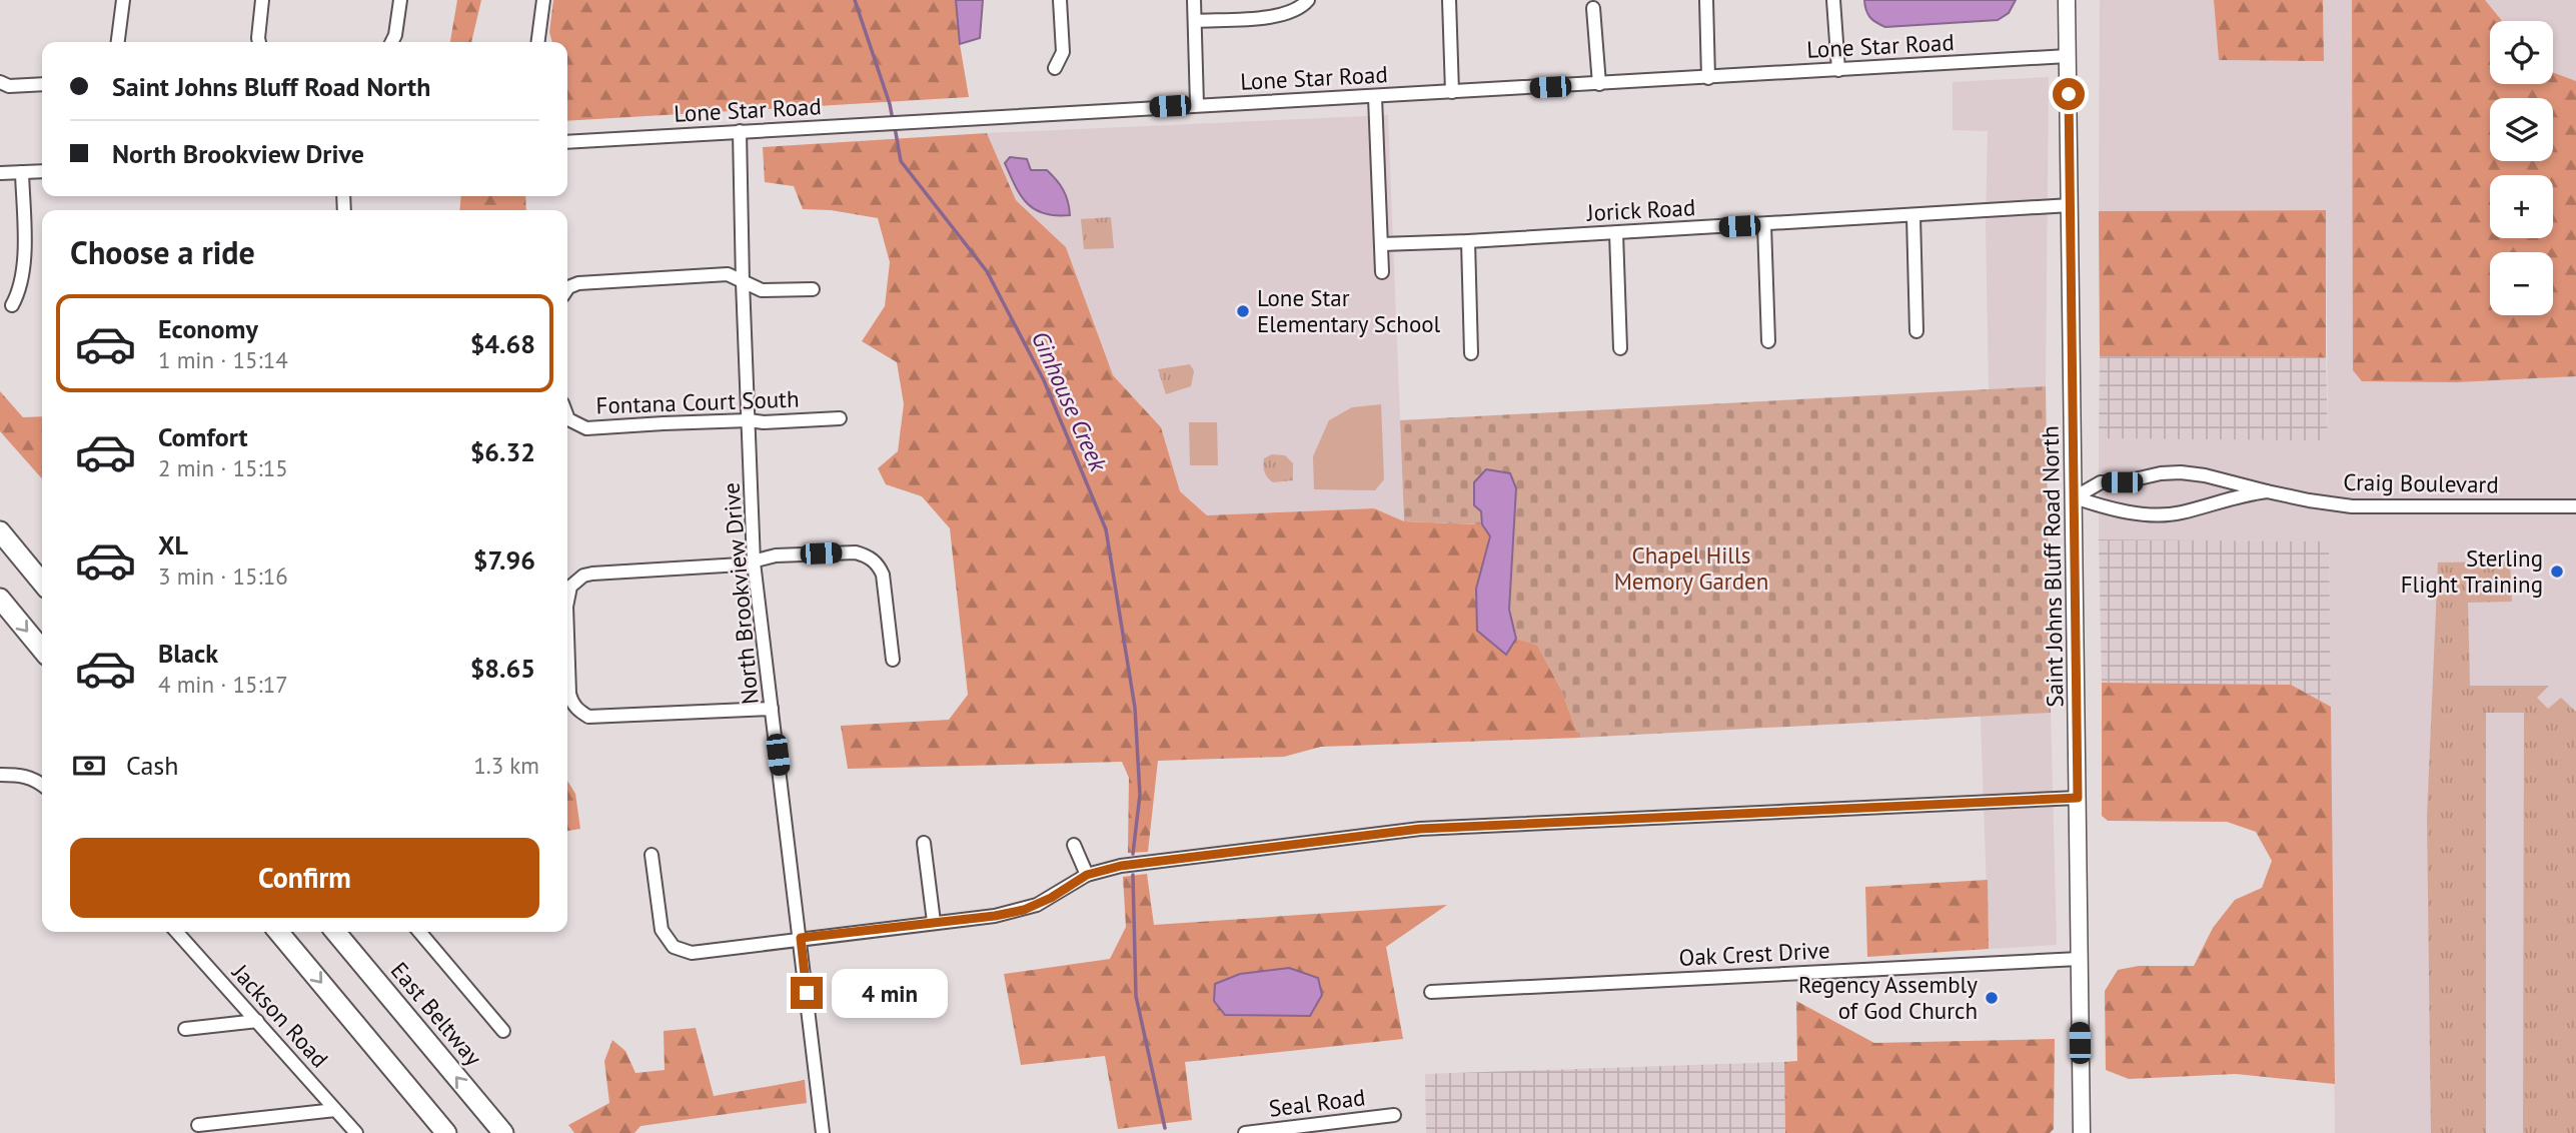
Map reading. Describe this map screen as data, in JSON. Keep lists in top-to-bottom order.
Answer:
{
  "streets": {
    "highway": ["East Beltway"],
    "main road": ["Saint Johns Bluff Road North"],
    "street": [
      "Lone Star Road",
      "Jorick Road",
      "Fontana Court South",
      "Craig Boulevard",
      "North Brookview Drive",
      "Oak Crest Drive",
      "Jackson Road",
      "Seal Road"
    ]
  },
  "crossings": [
    ["Lone Star Road", "Saint Johns Bluff Road North"],
    ["Lone Star Road", "North Brookview Drive"],
    ["Jorick Road", "Saint Johns Bluff Road North"],
    ["Fontana Court South", "North Brookview Drive"],
    ["Craig Boulevard", "Saint Johns Bluff Road North"],
    ["Saint Johns Bluff Road North", "Oak Crest Drive"]
  ],
  "water": ["Ginhouse Creek"],
  "parks": ["Chapel Hills Memory Garden"],
  "places": ["Lone Star Elementary School", "Sterling Flight Training", "Regency Assembly of God Church"],
  "page": {
    "map_buttons": ["+", "−"],
    "banner": ["Saint Johns Bluff Road North", "North Brookview Drive"],
    "heading": "Choose a ride",
    "list": [
      {
        "name": "Economy",
        "note": "1 min · 15:14",
        "value": "$4.68"
      },
      {
        "name": "Comfort",
        "note": "2 min · 15:15",
        "value": "$6.32"
      },
      {
        "name": "XL",
        "note": "3 min · 15:16",
        "value": "$7.96"
      },
      {
        "name": "Black",
        "note": "4 min · 15:17",
        "value": "$8.65"
      }
    ],
    "pay": ["Cash", "1.3 km"],
    "buttons": "Confirm",
    "bubble": "4 min"
  }
}
